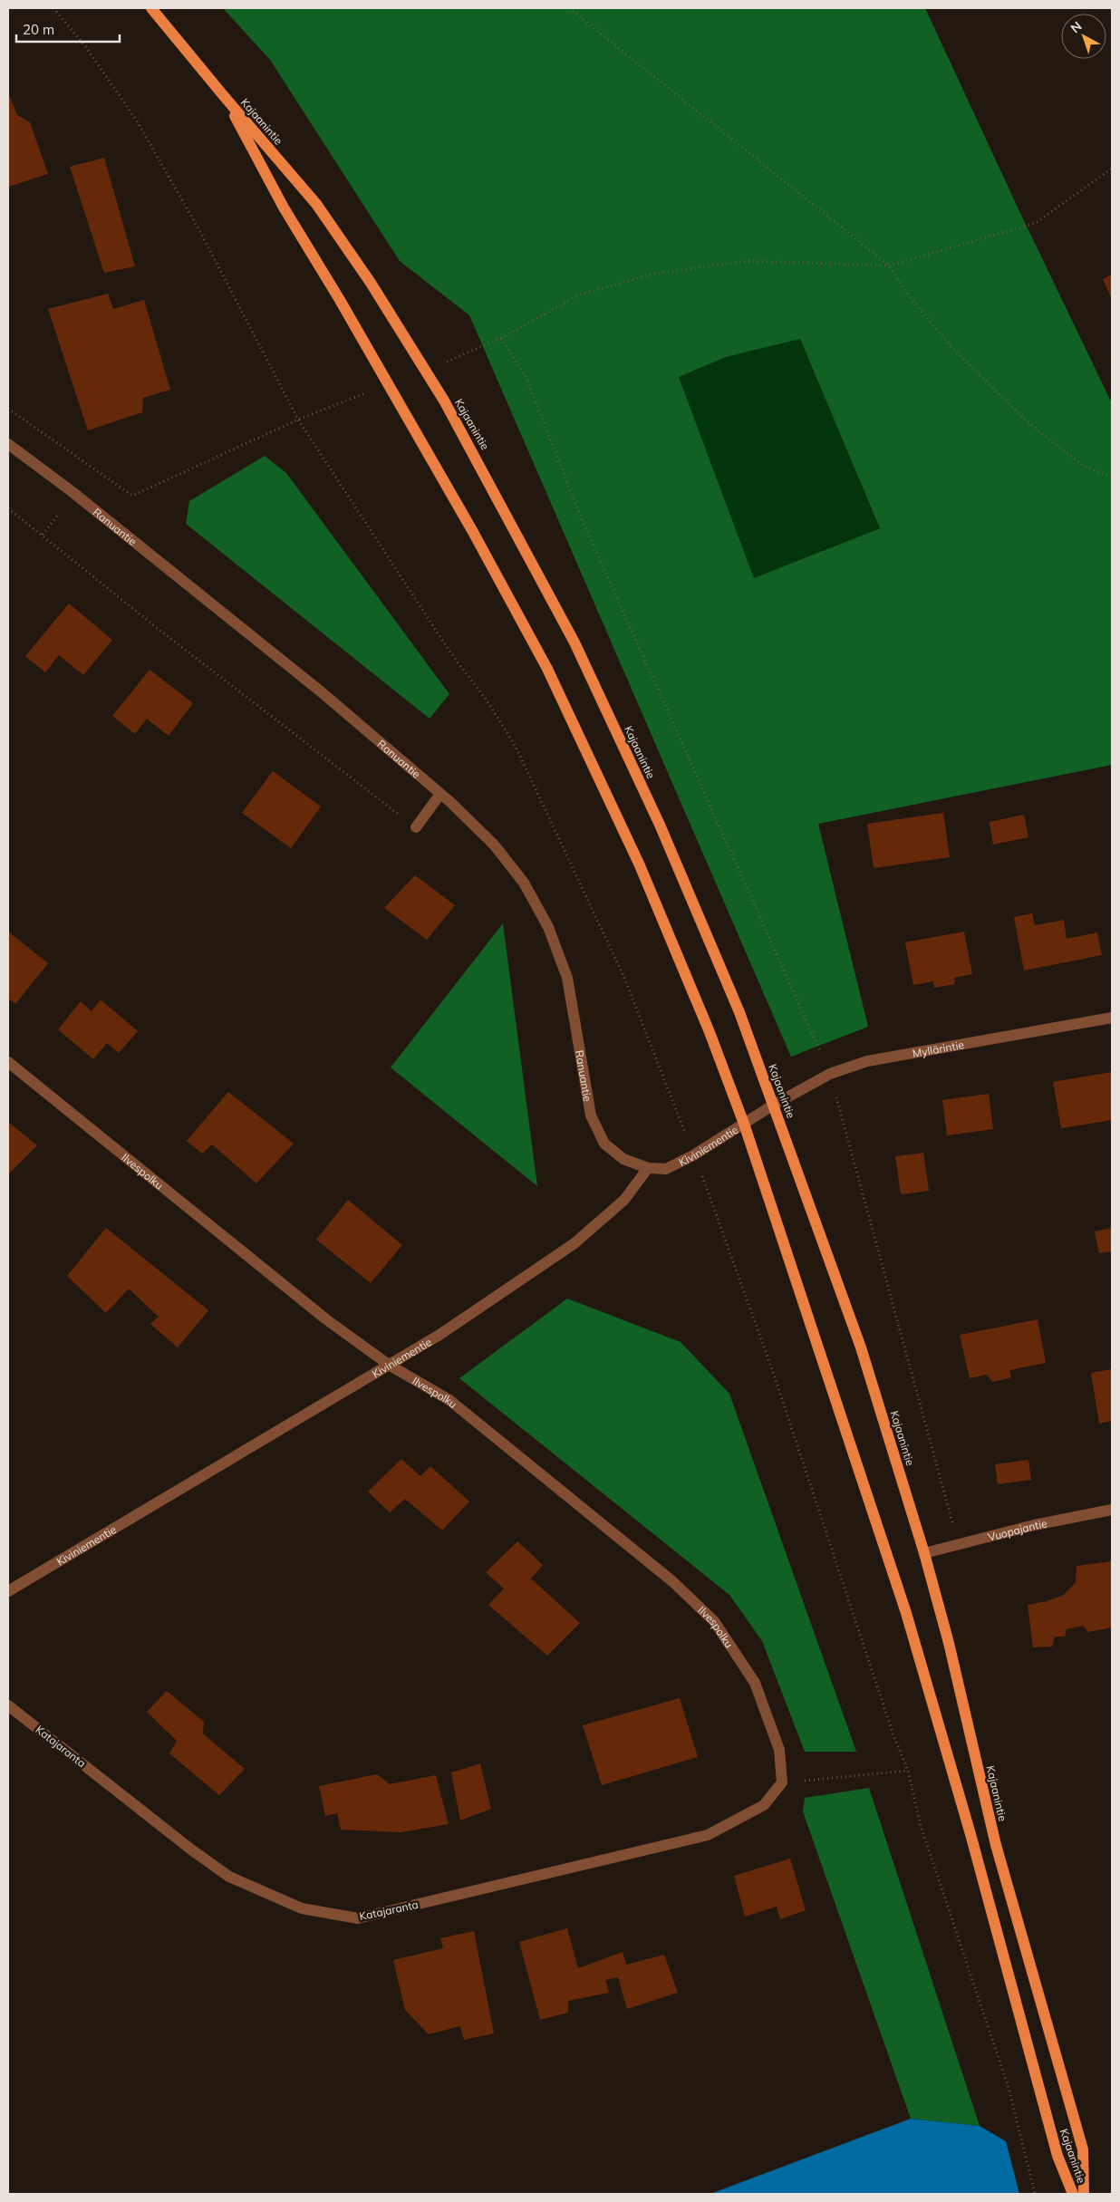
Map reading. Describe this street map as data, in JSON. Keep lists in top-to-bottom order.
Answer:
{
  "streets": {
    "main road": ["Kajaanintie"],
    "street": [
      "Ranuantie",
      "Myllärintie",
      "Kiviniementie",
      "Ilvespolku",
      "Vuopajantie",
      "Katajaranta"
    ]
  },
  "crossings": [
    ["Kajaanintie", "Myllärintie"],
    ["Kajaanintie", "Kiviniementie"],
    ["Kajaanintie", "Vuopajantie"],
    ["Ranuantie", "Kiviniementie"],
    ["Myllärintie", "Kiviniementie"],
    ["Kiviniementie", "Ilvespolku"],
    ["Ilvespolku", "Katajaranta"]
  ],
  "scale_bar": "20 m",
  "north": "top left"
}
